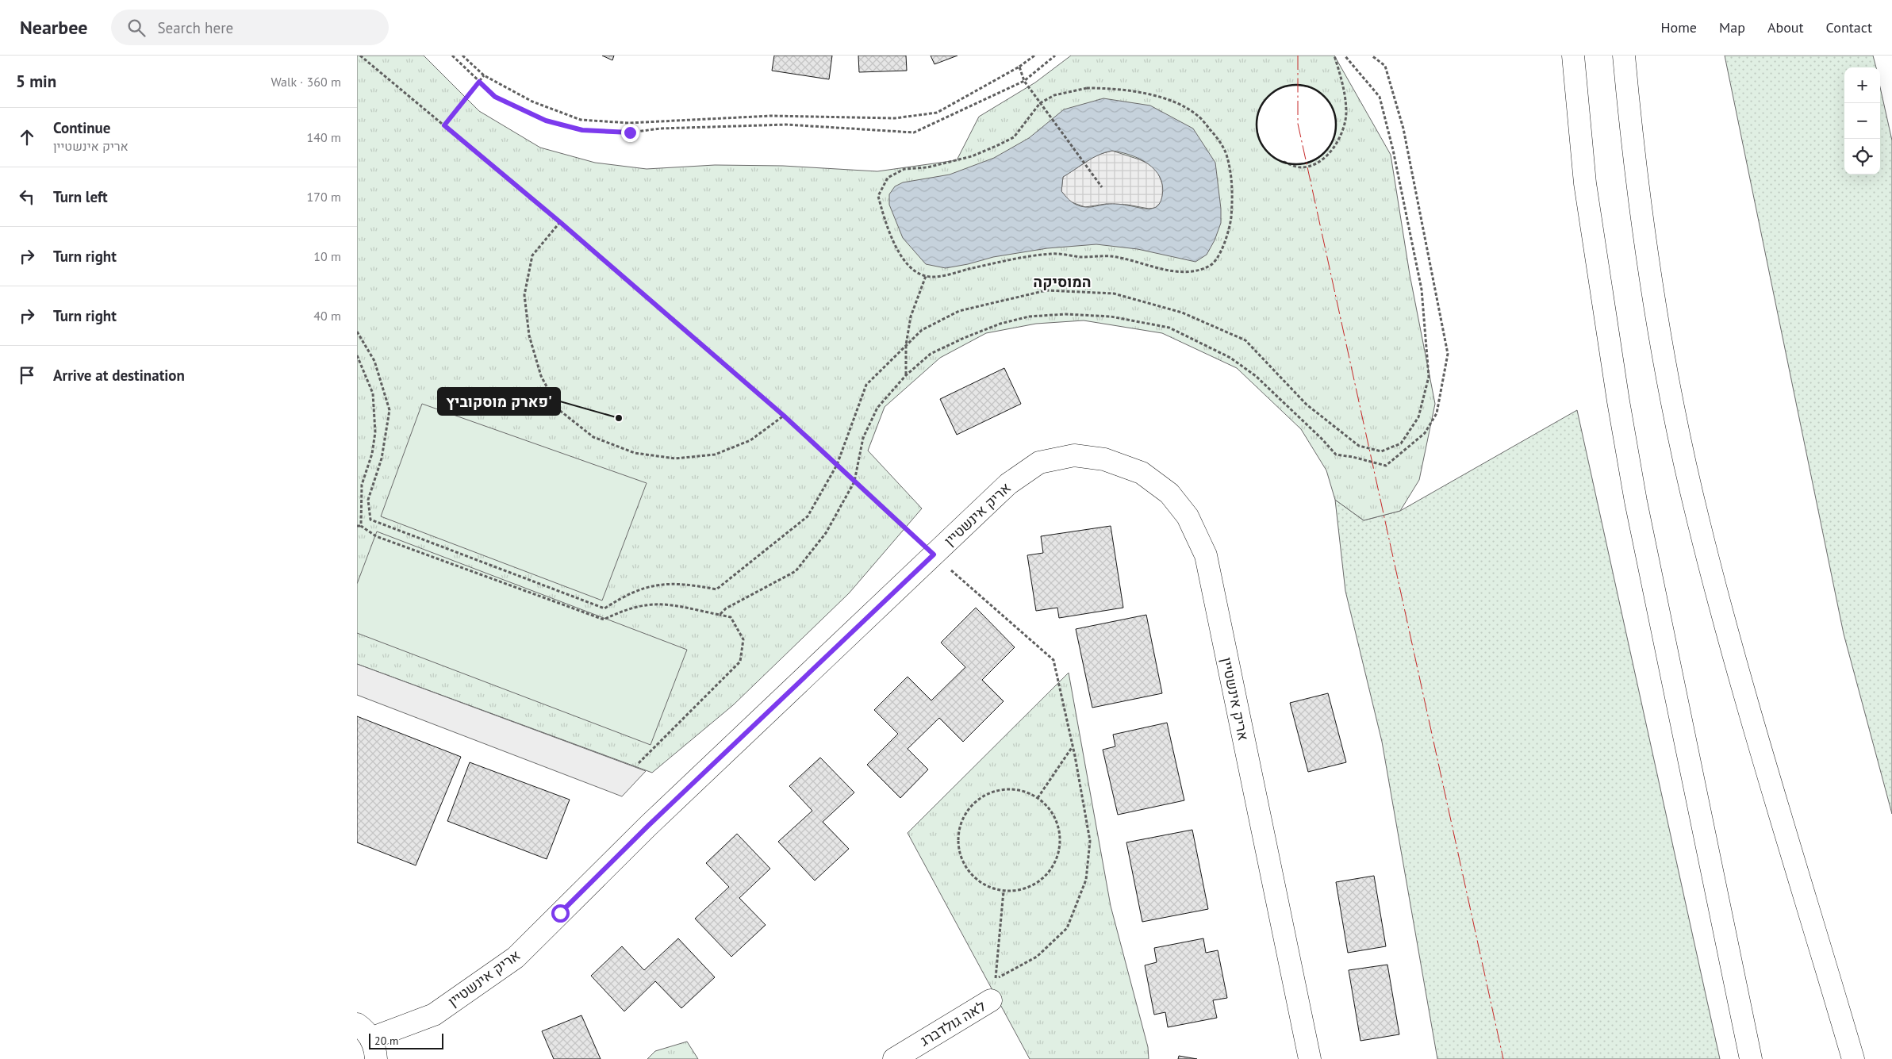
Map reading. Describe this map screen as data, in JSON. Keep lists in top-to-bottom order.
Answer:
{
  "streets": {
    "main road": ["אריק אינשטיין", "לאה גולדברג"]
  },
  "districts": ["המוסיקה"],
  "places": ["פארק מוסקוביץ'"],
  "scale_bar": "20 m",
  "page": {
    "header": "Nearbee",
    "search": "Search here",
    "nav": [
      "Home",
      "Map",
      "About",
      "Contact"
    ],
    "heading": ["5 min", "Walk · 360 m"],
    "map_buttons": ["+", "−"],
    "list": [
      ["Continue", "אריק אינשטיין", "140 m"],
      ["Turn left", "170 m"],
      ["Turn right", "10 m"],
      ["Turn right", "40 m"],
      "Arrive at destination"
    ],
    "scale": "20 m"
  }
}
